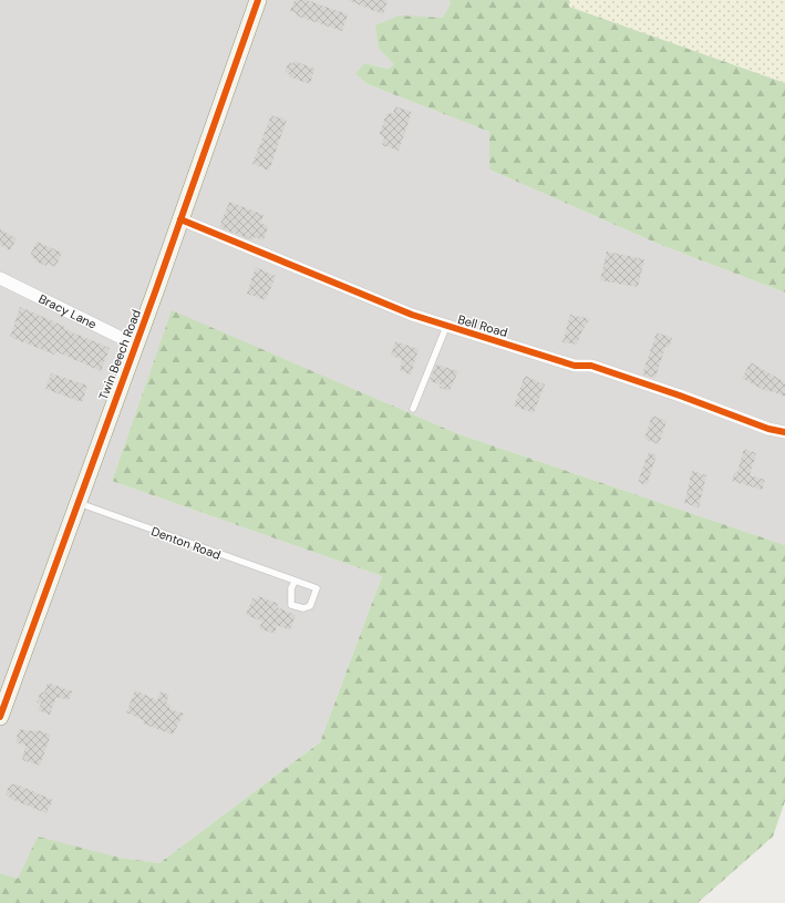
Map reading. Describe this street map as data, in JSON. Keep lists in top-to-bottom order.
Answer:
{
  "streets": {
    "street": ["Bracy Lane", "Bell Road", "Twin Beech Road"],
    "lane": ["Denton Road"]
  },
  "crossings": [
    ["Bracy Lane", "Twin Beech Road"],
    ["Bell Road", "Twin Beech Road"],
    ["Twin Beech Road", "Denton Road"]
  ]
}
